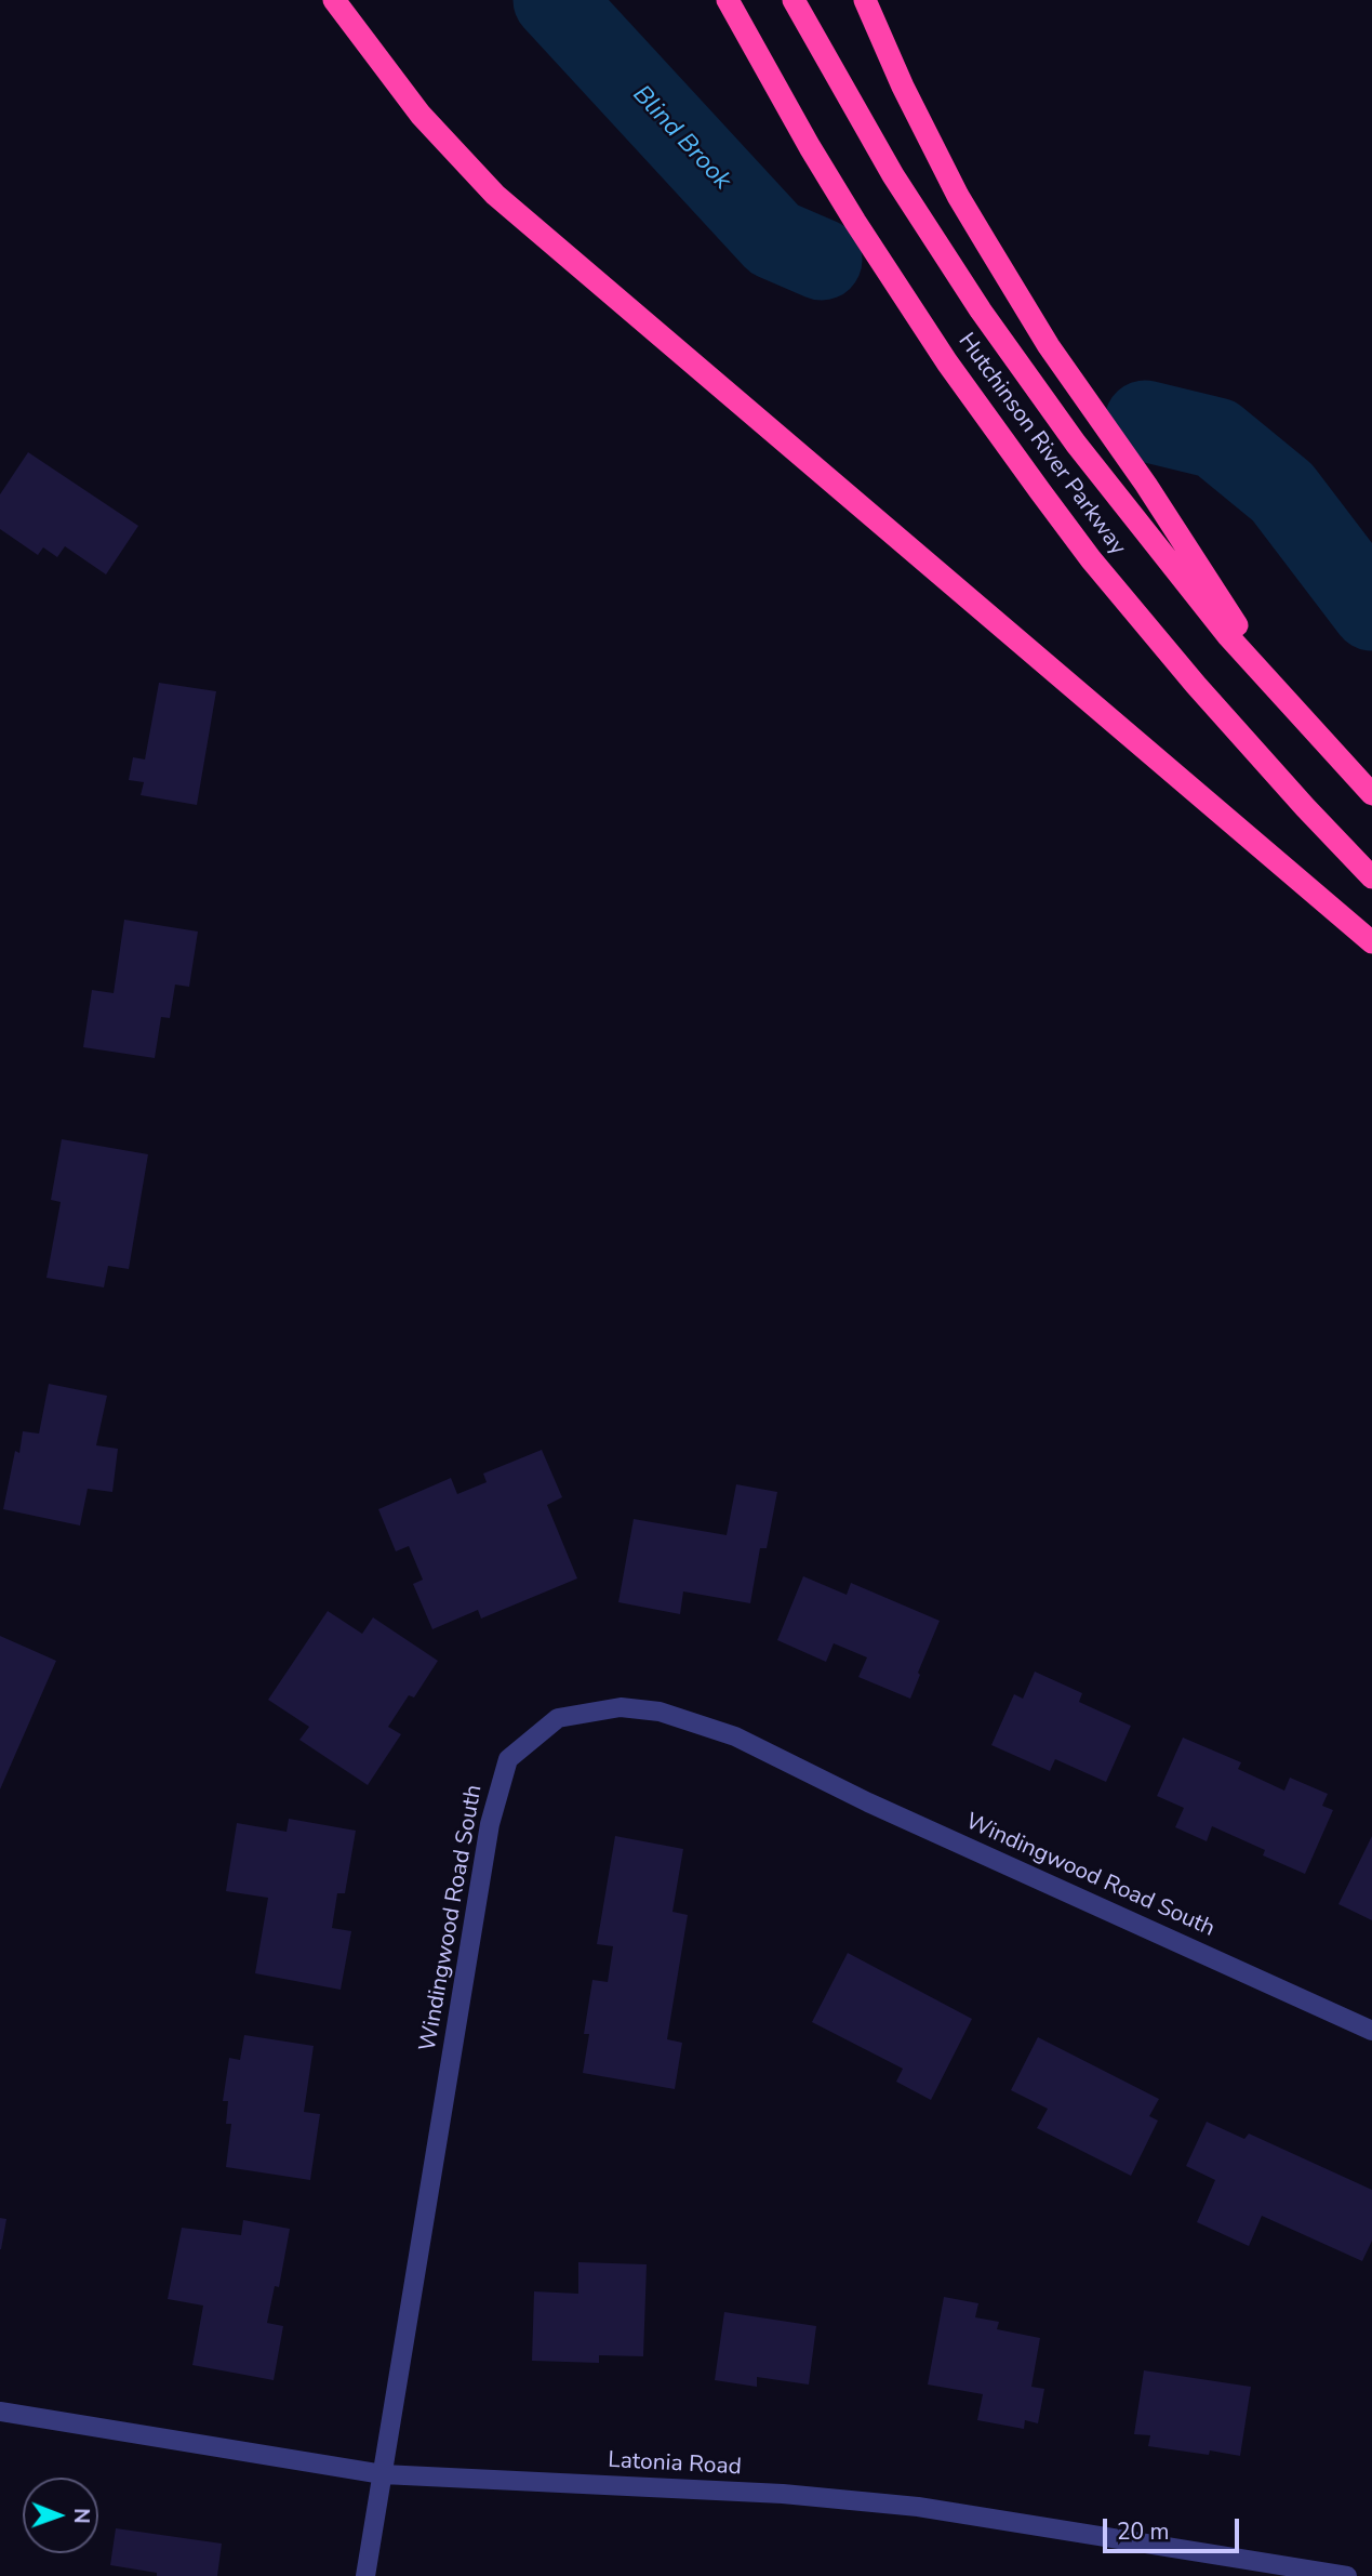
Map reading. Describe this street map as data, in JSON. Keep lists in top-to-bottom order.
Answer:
{
  "streets": {
    "highway": ["Hutchinson River Parkway"],
    "street": ["Windingwood Road South", "Latonia Road"]
  },
  "crossings": [
    ["Windingwood Road South", "Latonia Road"]
  ],
  "water": ["Blind Brook"],
  "scale_bar": "20 m",
  "north": "right"
}
